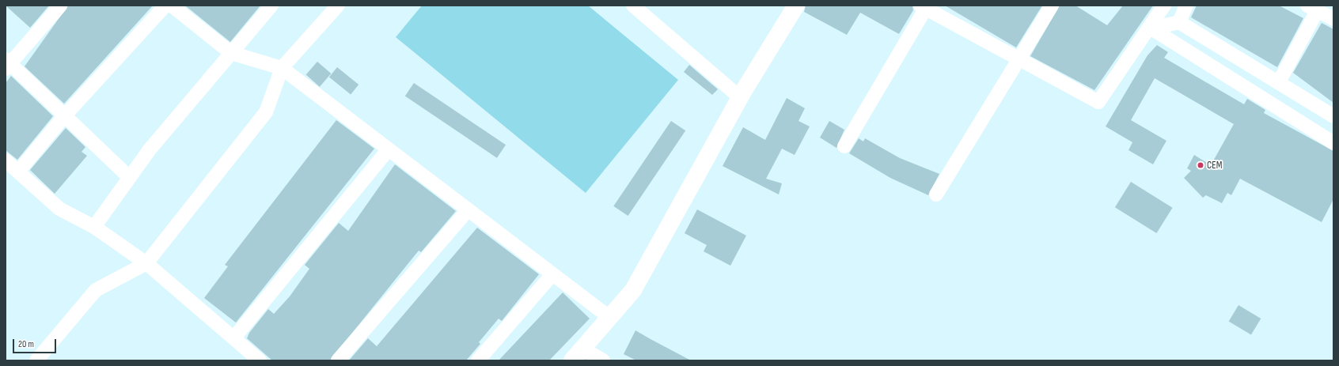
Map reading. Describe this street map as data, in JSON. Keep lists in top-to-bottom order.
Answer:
{
  "places": ["CEM"],
  "scale_bar": "20 m"
}
